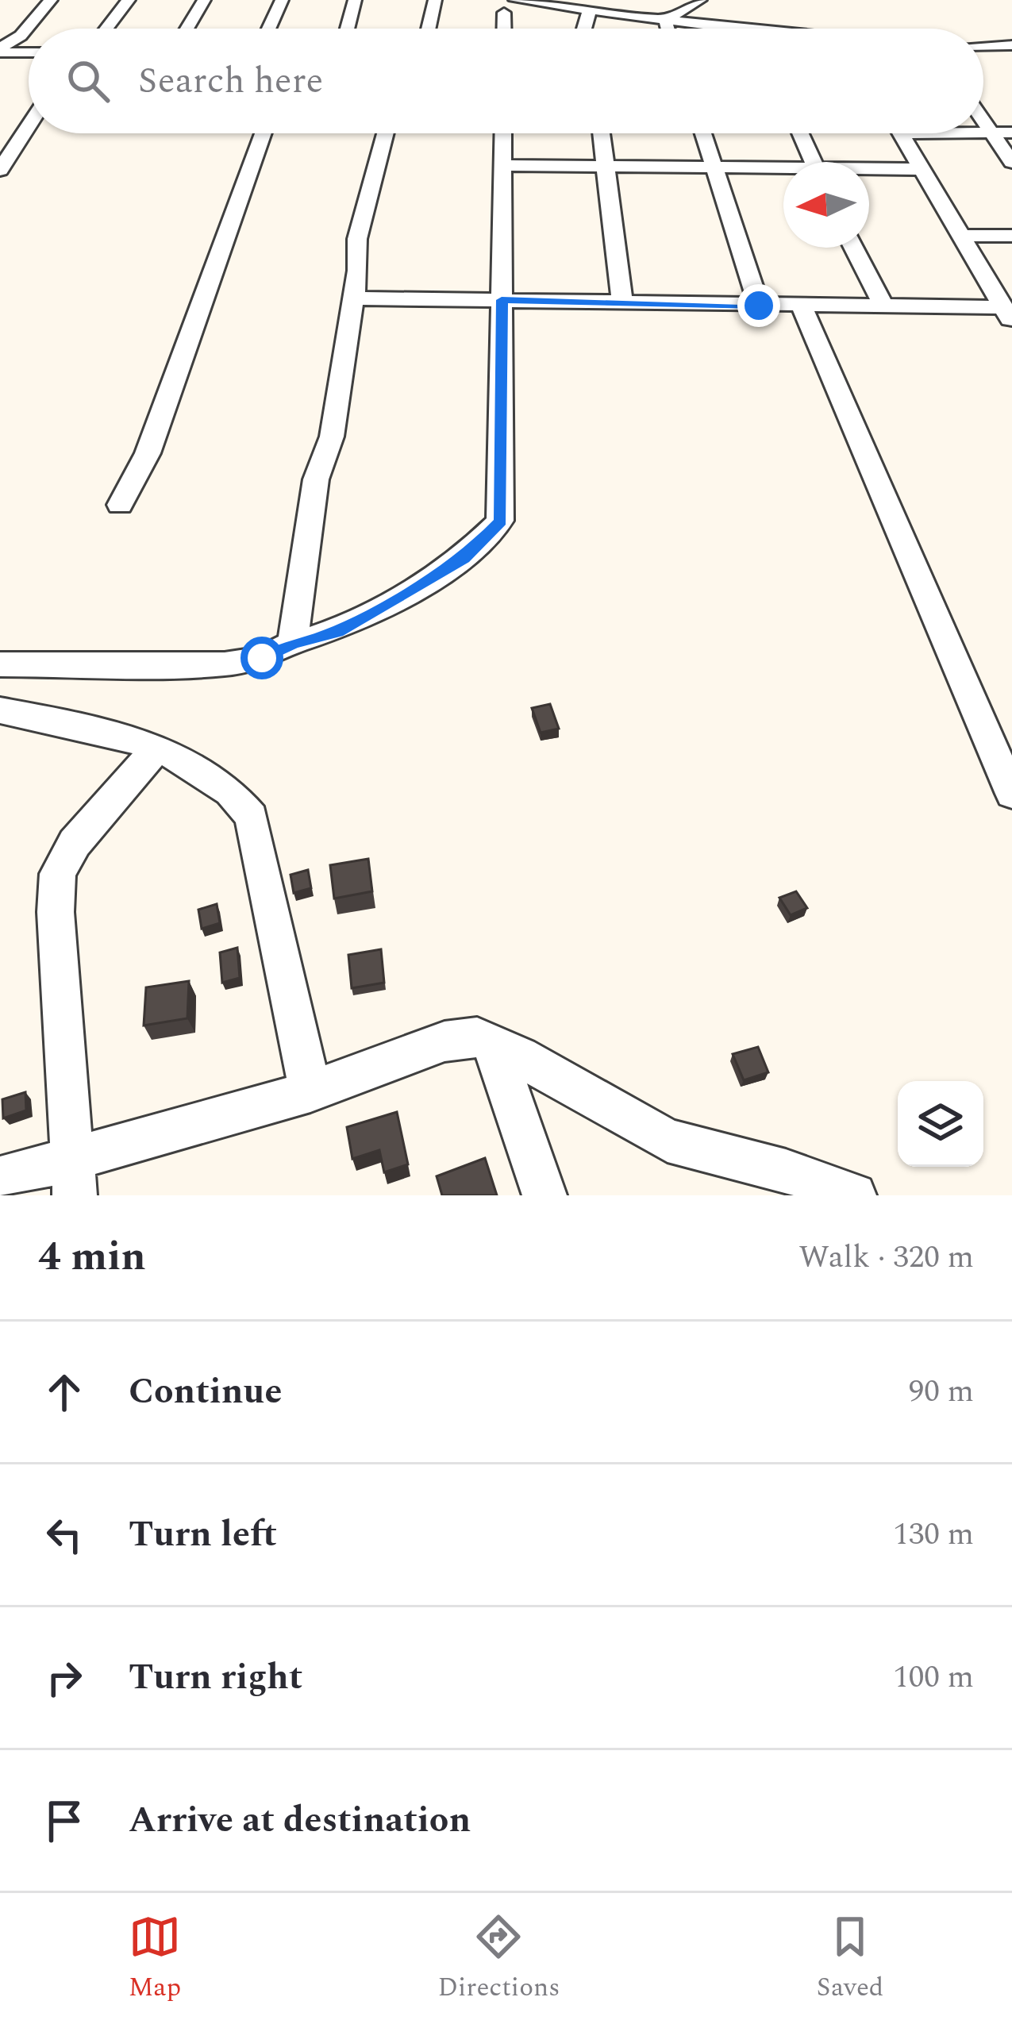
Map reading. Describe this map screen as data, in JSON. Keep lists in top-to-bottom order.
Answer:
{
  "north": "left",
  "page": {
    "search": "Search here",
    "heading": ["4 min", "Walk · 320 m"],
    "list": [
      ["Continue", "90 m"],
      ["Turn left", "130 m"],
      ["Turn right", "100 m"],
      "Arrive at destination"
    ],
    "nav": ["Map", "Directions", "Saved"]
  }
}
